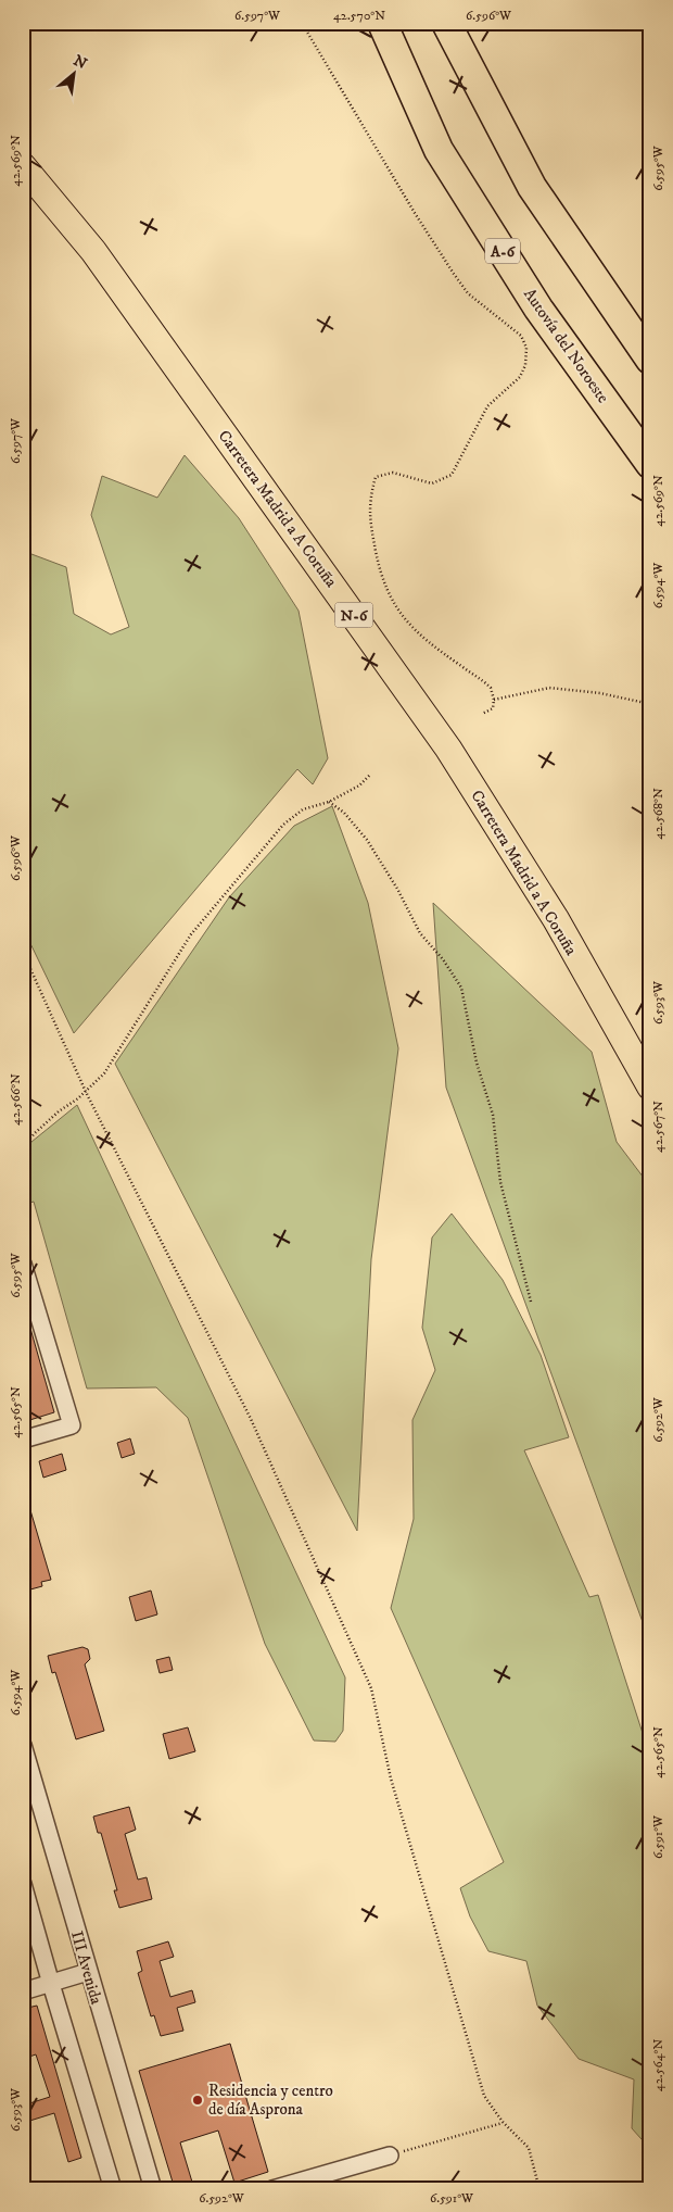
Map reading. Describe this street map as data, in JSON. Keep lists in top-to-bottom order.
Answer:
{
  "streets": {
    "highway": [
      "A-6",
      "Autovía del Noroeste",
      "Carretera Madrid a A Coruña",
      "N-6"
    ],
    "street": ["III Avenida"]
  },
  "places": ["Residencia y centro de día Asprona"],
  "north": "top right",
  "coordinates": [
    "6.597°W",
    "42.570°N",
    "6.596°W",
    "42.569°N",
    "6.595°W",
    "6.594°W",
    "42.568°N",
    "6.593°W",
    "42.566°N",
    "42.567°N",
    "42.565°N",
    "6.592°W",
    "6.591°W",
    "42.564°N"
  ]
}
